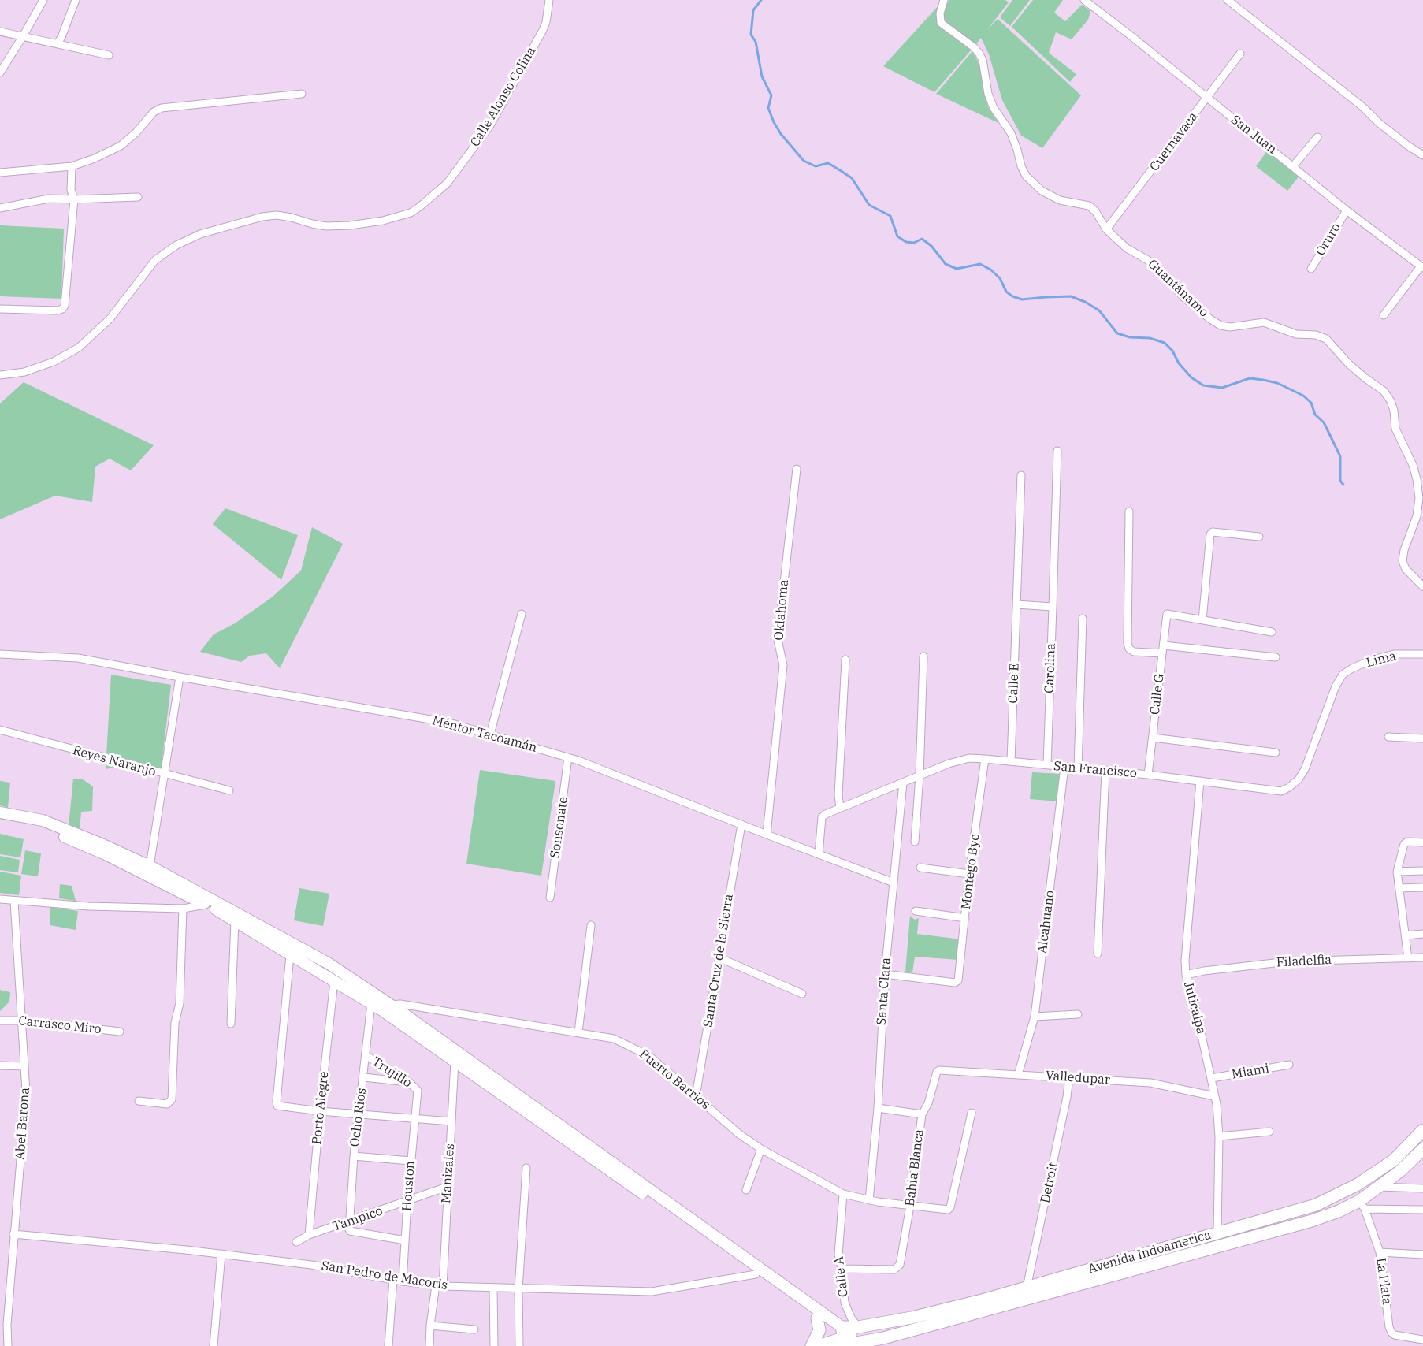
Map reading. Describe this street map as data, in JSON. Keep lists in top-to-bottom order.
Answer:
{
  "streets": {
    "main road": ["Avenida Indoamerica"],
    "street": [
      "Calle Alonso Colina",
      "San Juan",
      "Cuernavaca",
      "Oruro",
      "Guantánamo",
      "Oklahoma",
      "Lima",
      "Carolina",
      "Calle E",
      "Calle G",
      "Méntor Tacoamán",
      "Reyes Naranjo",
      "San Francisco",
      "Sonsonate",
      "Montego Bye",
      "Alcahuano",
      "Santa Cruz de la Sierra",
      "Filadelfia",
      "Santa Clara",
      "Juticalpa",
      "Carrasco Miro",
      "Miami",
      "Trujillo",
      "Valledupar",
      "Puerto Barrios",
      "Porto Alegre",
      "Ocho Rios",
      "Abel Barona",
      "Bahia Blanca",
      "Manizales",
      "Detroit",
      "Houston",
      "Tampico",
      "San Pedro de Macoris",
      "Calle A",
      "La Plata"
    ]
  },
  "crossings": [
    ["San Juan", "Cuernavaca"],
    ["San Juan", "Oruro"],
    ["Cuernavaca", "Guantánamo"],
    ["Oklahoma", "Méntor Tacoamán"],
    ["Lima", "San Francisco"],
    ["Carolina", "San Francisco"],
    ["Calle E", "San Francisco"],
    ["Calle G", "San Francisco"],
    ["Méntor Tacoamán", "San Francisco"],
    ["Méntor Tacoamán", "Sonsonate"],
    ["Méntor Tacoamán", "Santa Cruz de la Sierra"],
    ["Méntor Tacoamán", "Santa Clara"],
    ["San Francisco", "Montego Bye"],
    ["San Francisco", "Alcahuano"],
    ["San Francisco", "Santa Clara"],
    ["San Francisco", "Juticalpa"],
    ["Montego Bye", "Santa Clara"],
    ["Alcahuano", "Valledupar"],
    ["Santa Cruz de la Sierra", "Puerto Barrios"],
    ["Filadelfia", "Juticalpa"],
    ["Santa Clara", "Puerto Barrios"],
    ["Juticalpa", "Miami"],
    ["Juticalpa", "Valledupar"],
    ["Juticalpa", "Avenida Indoamerica"],
    ["Carrasco Miro", "Abel Barona"],
    ["Trujillo", "Ocho Rios"],
    ["Trujillo", "Houston"],
    ["Valledupar", "Bahia Blanca"],
    ["Valledupar", "Detroit"],
    ["Puerto Barrios", "Bahia Blanca"],
    ["Puerto Barrios", "Calle A"],
    ["Porto Alegre", "Tampico"],
    ["Ocho Rios", "Houston"],
    ["Ocho Rios", "Tampico"],
    ["Abel Barona", "San Pedro de Macoris"],
    ["Bahia Blanca", "Calle A"],
    ["Manizales", "Tampico"],
    ["Manizales", "San Pedro de Macoris"],
    ["Detroit", "Avenida Indoamerica"],
    ["Houston", "Tampico"],
    ["Houston", "San Pedro de Macoris"],
    ["Avenida Indoamerica", "Calle A"],
    ["Avenida Indoamerica", "La Plata"]
  ]
}
